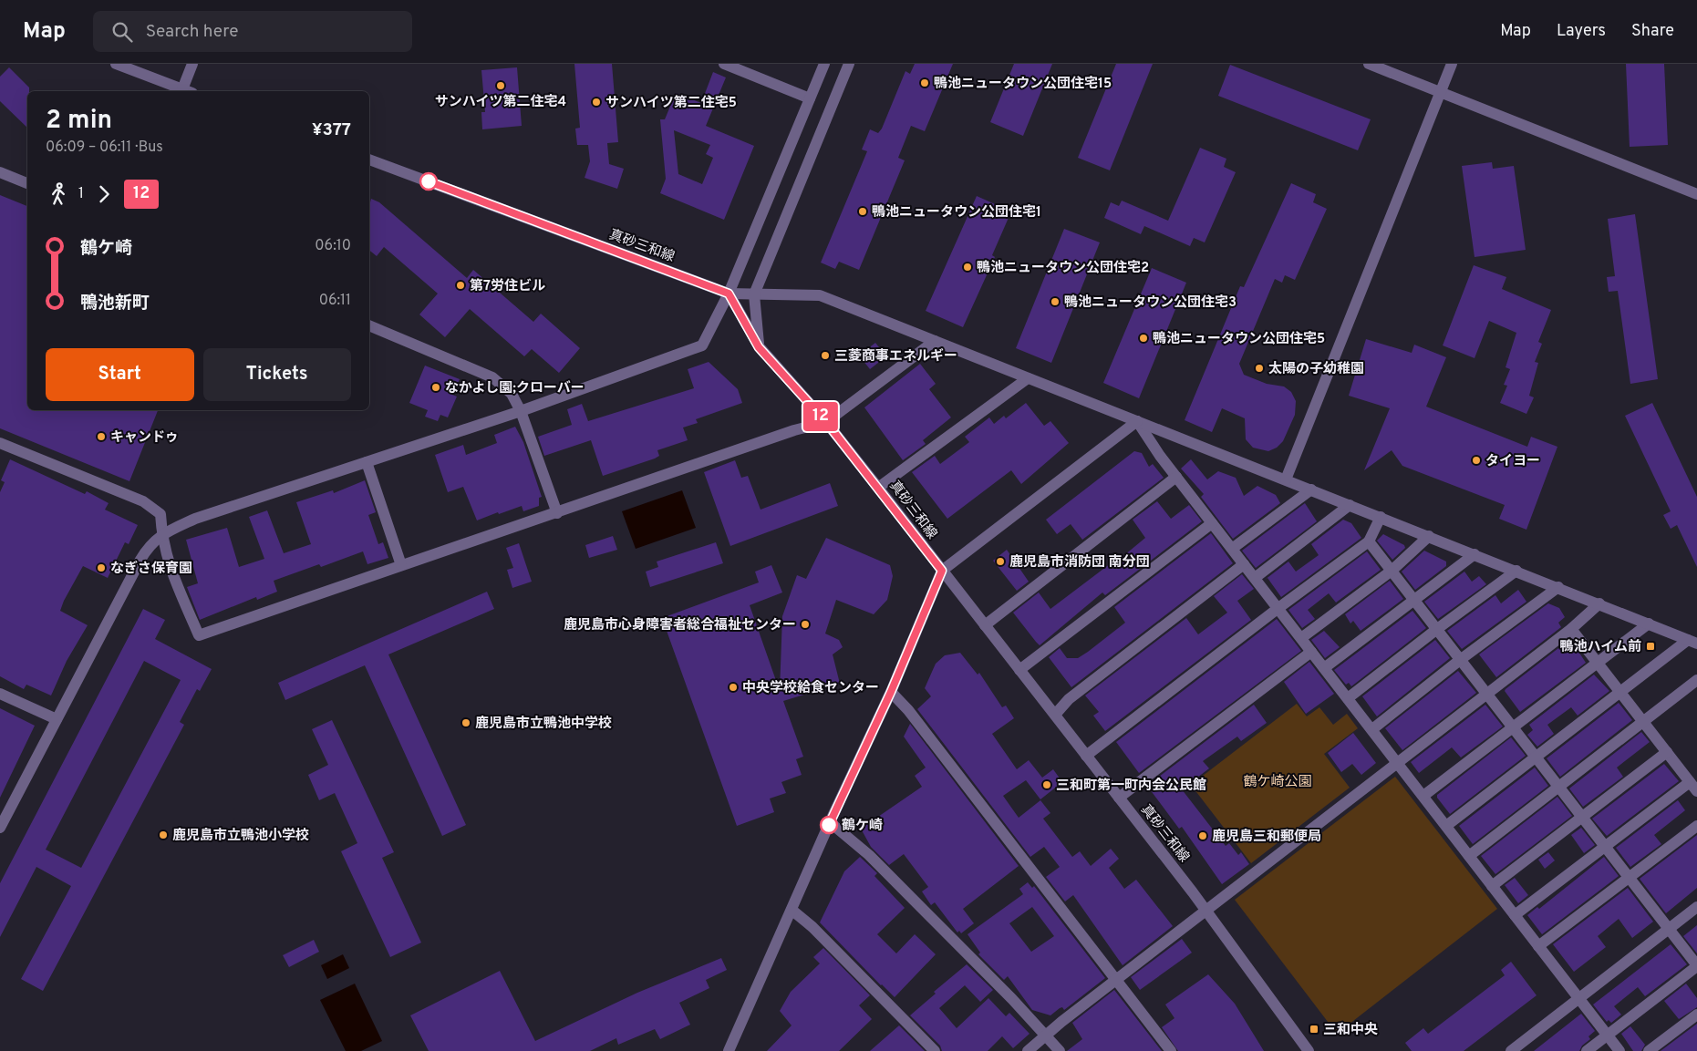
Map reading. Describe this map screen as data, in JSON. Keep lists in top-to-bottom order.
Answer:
{
  "streets": {
    "street": ["真砂三和線"]
  },
  "parks": ["鶴ケ崎公園"],
  "places": {
    "other": [
      "鴨池ニュータウン公団住宅15",
      "サンハイツ第二住宅4",
      "サンハイツ第二住宅5",
      "鴨池ニュータウン公団住宅1",
      "鴨池ニュータウン公団住宅2",
      "第7労住ビル",
      "鴨池ニュータウン公団住宅3",
      "鴨池ニュータウン公団住宅5",
      "三菱商事エネルギー",
      "太陽の子幼稚園",
      "なかよし園;クローバー",
      "キャンドゥ",
      "タイヨー",
      "鹿児島市消防団 南分団",
      "なぎさ保育園",
      "鹿児島市心身障害者総合福祉センター",
      "中央学校給食センター",
      "鹿児島市立鴨池中学校",
      "三和町第一町内会公民館",
      "鶴ケ崎",
      "鹿児島市立鴨池小学校",
      "鹿児島三和郵便局"
    ],
    "transit": ["鴨池ハイム前", "三和中央"]
  },
  "lines": ["bus line 12"],
  "page": {
    "header": "Map",
    "search": "Search here",
    "nav": ["Map", "Layers", "Share"],
    "on_map": "12",
    "heading": ["2 min", "06:09 – 06:11 · Bus", "¥377"],
    "legs": ["1", "12"],
    "list": [
      {
        "name": "鶴ケ崎",
        "value": "06:10"
      },
      {
        "name": "鴨池新町",
        "value": "06:11"
      }
    ],
    "buttons": ["Start", "Tickets"]
  }
}
